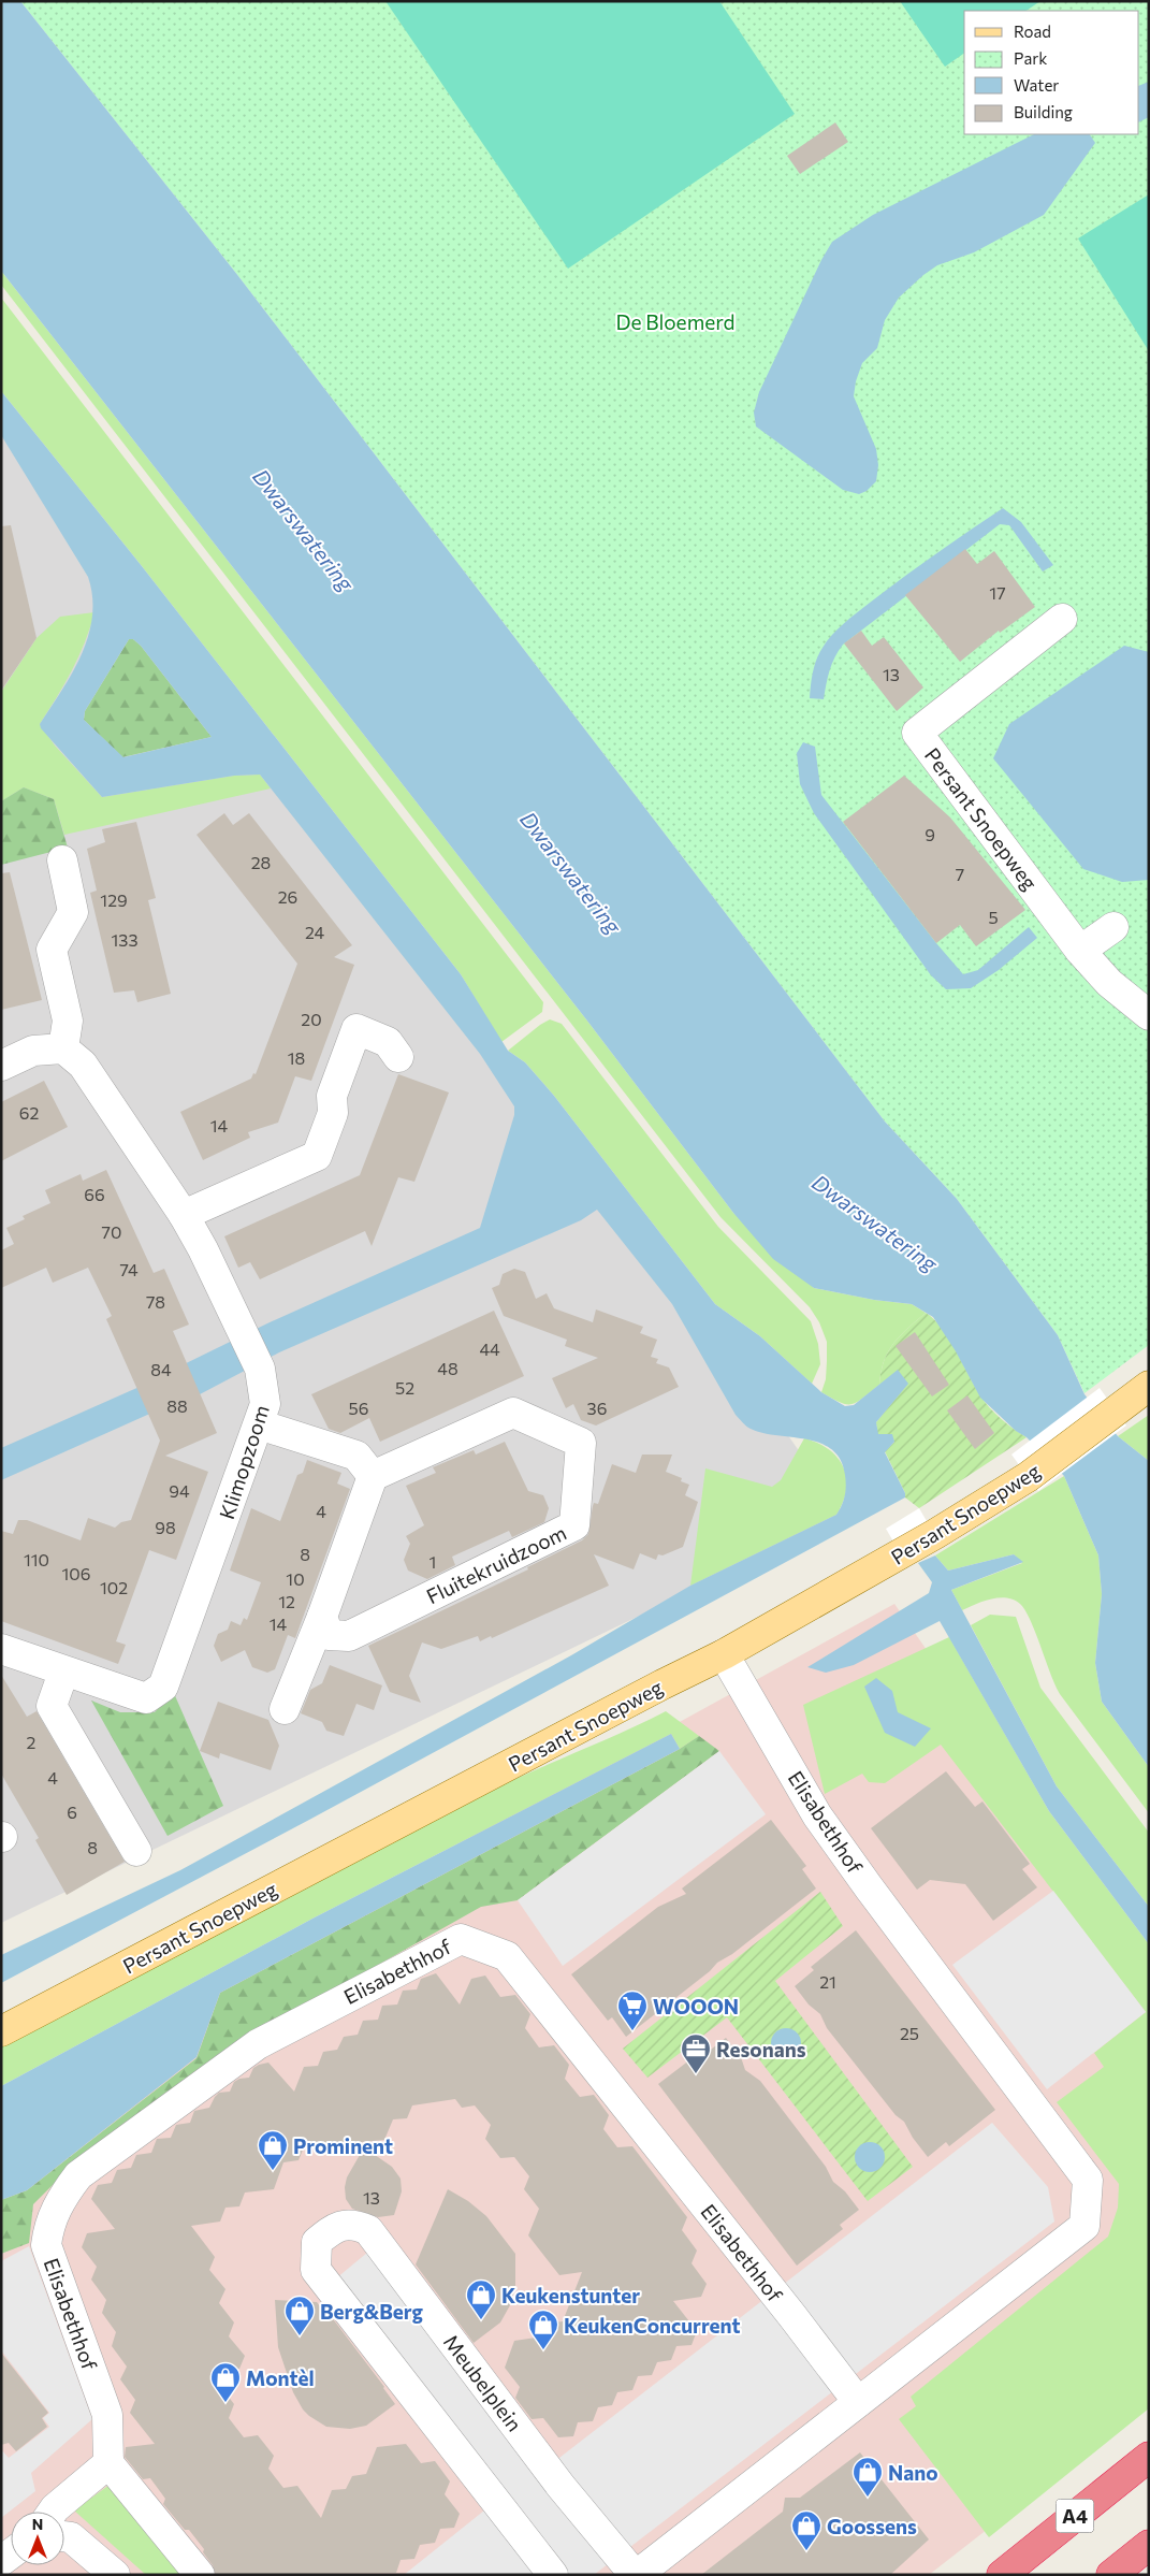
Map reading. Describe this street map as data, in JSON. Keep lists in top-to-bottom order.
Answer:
{
  "streets": {
    "highway": ["A4"],
    "main road": ["Persant Snoepweg"],
    "street": [
      "Klimopzoom",
      "Fluitekruidzoom",
      "Elisabethhof",
      "Meubelplein"
    ]
  },
  "crossings": [
    ["Persant Snoepweg", "Elisabethhof"],
    ["Elisabethhof", "Meubelplein"]
  ],
  "water": ["Dwarswatering"],
  "parks": ["De Bloemerd"],
  "places": {
    "supermarket": ["WOOON"],
    "office": ["Resonans"],
    "shop": [
      "Prominent",
      "Keukenstunter",
      "Berg&Berg",
      "KeukenConcurrent",
      "Montèl",
      "Nano",
      "Goossens"
    ]
  },
  "house_numbers": [
    "17",
    "13",
    "9",
    "28",
    "7",
    "26",
    "129",
    "5",
    "24",
    "133",
    "20",
    "18",
    "62",
    "14",
    "66",
    "70",
    "74",
    "78",
    "44",
    "48",
    "84",
    "52",
    "88",
    "56",
    "36",
    "94",
    "4",
    "98",
    "8",
    "110",
    "1",
    "106",
    "10",
    "102",
    "12",
    "14",
    "2",
    "4",
    "6",
    "8",
    "21",
    "25",
    "13"
  ],
  "legend": [
    "Road",
    "Park",
    "Water",
    "Building"
  ],
  "north": "top"
}
